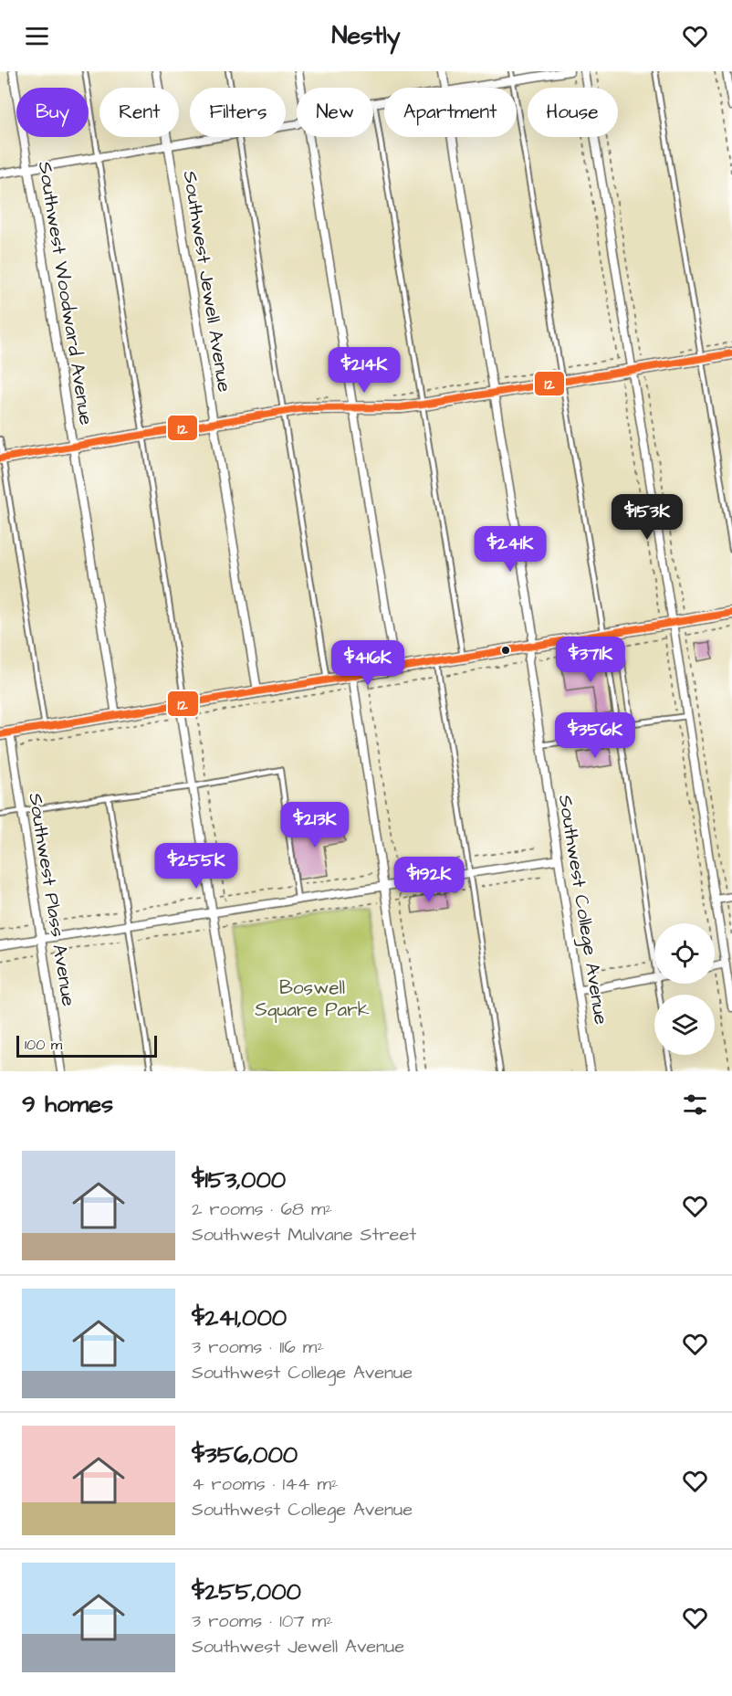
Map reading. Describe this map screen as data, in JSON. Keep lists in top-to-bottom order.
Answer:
{
  "streets": {
    "street": [
      "Southwest Jewell Avenue",
      "Southwest Woodward Avenue",
      "Southwest Plass Avenue",
      "Southwest College Avenue"
    ]
  },
  "parks": ["Boswell Square Park"],
  "lines": ["transit line 12"],
  "scale_bar": "100 m",
  "page": {
    "header": "Nestly",
    "chip": [
      "Buy",
      "Rent",
      "Filters",
      "New",
      "Apartment",
      "House"
    ],
    "price": [
      "$214K",
      "$153K",
      "$241K",
      "$371K",
      "$416K",
      "$356K",
      "$213K",
      "$255K",
      "$192K"
    ],
    "scale": "100 m",
    "heading": "9 homes",
    "list": [
      {
        "name": "$153,000",
        "note": "2 rooms · 68 m² · Southwest Mulvane Street"
      },
      {
        "name": "$241,000",
        "note": "3 rooms · 116 m² · Southwest College Avenue"
      },
      {
        "name": "$356,000",
        "note": "4 rooms · 144 m² · Southwest College Avenue"
      },
      {
        "name": "$255,000",
        "note": "3 rooms · 107 m² · Southwest Jewell Avenue"
      }
    ]
  }
}
